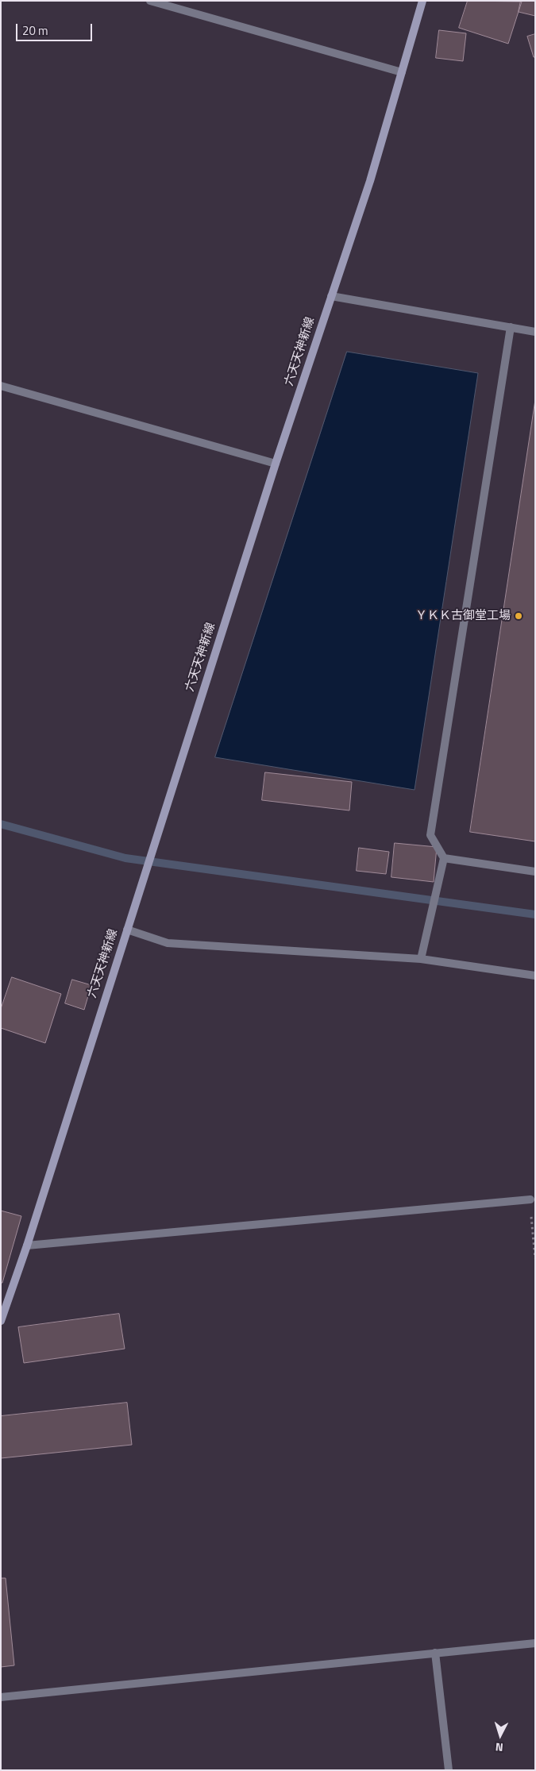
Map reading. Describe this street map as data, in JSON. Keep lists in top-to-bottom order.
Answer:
{
  "streets": {
    "main road": ["六天天神新線"]
  },
  "places": ["ＹＫＫ古御堂工場"],
  "scale_bar": "20 m",
  "north": "bottom"
}
